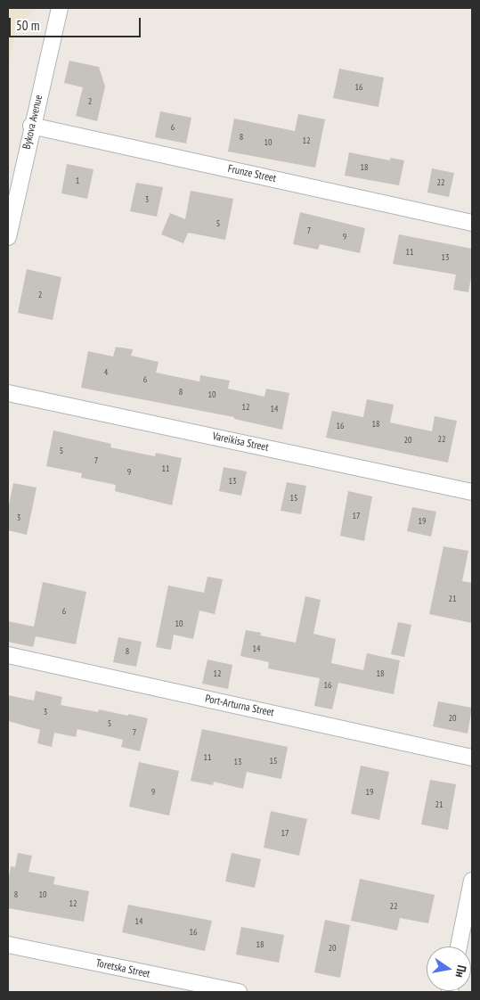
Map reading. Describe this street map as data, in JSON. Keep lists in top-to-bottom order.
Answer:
{
  "streets": {
    "street": [
      "Bykova Avenue",
      "Frunze Street",
      "Vareikisa Street",
      "Port-Arturna Street",
      "Toretska Street"
    ]
  },
  "crossings": [
    ["Bykova Avenue", "Frunze Street"]
  ],
  "house_numbers": [
    "16",
    "2",
    "6",
    "8",
    "12",
    "10",
    "18",
    "1",
    "22",
    "3",
    "5",
    "7",
    "9",
    "11",
    "13",
    "2",
    "4",
    "6",
    "8",
    "10",
    "12",
    "14",
    "18",
    "16",
    "22",
    "20",
    "5",
    "7",
    "11",
    "9",
    "13",
    "15",
    "17",
    "3",
    "19",
    "21",
    "6",
    "10",
    "14",
    "8",
    "12",
    "18",
    "16",
    "3",
    "20",
    "5",
    "7",
    "11",
    "15",
    "13",
    "9",
    "19",
    "21",
    "17",
    "8",
    "10",
    "12",
    "22",
    "14",
    "16",
    "18",
    "20"
  ],
  "scale_bar": "50 m",
  "north": "right"
}
